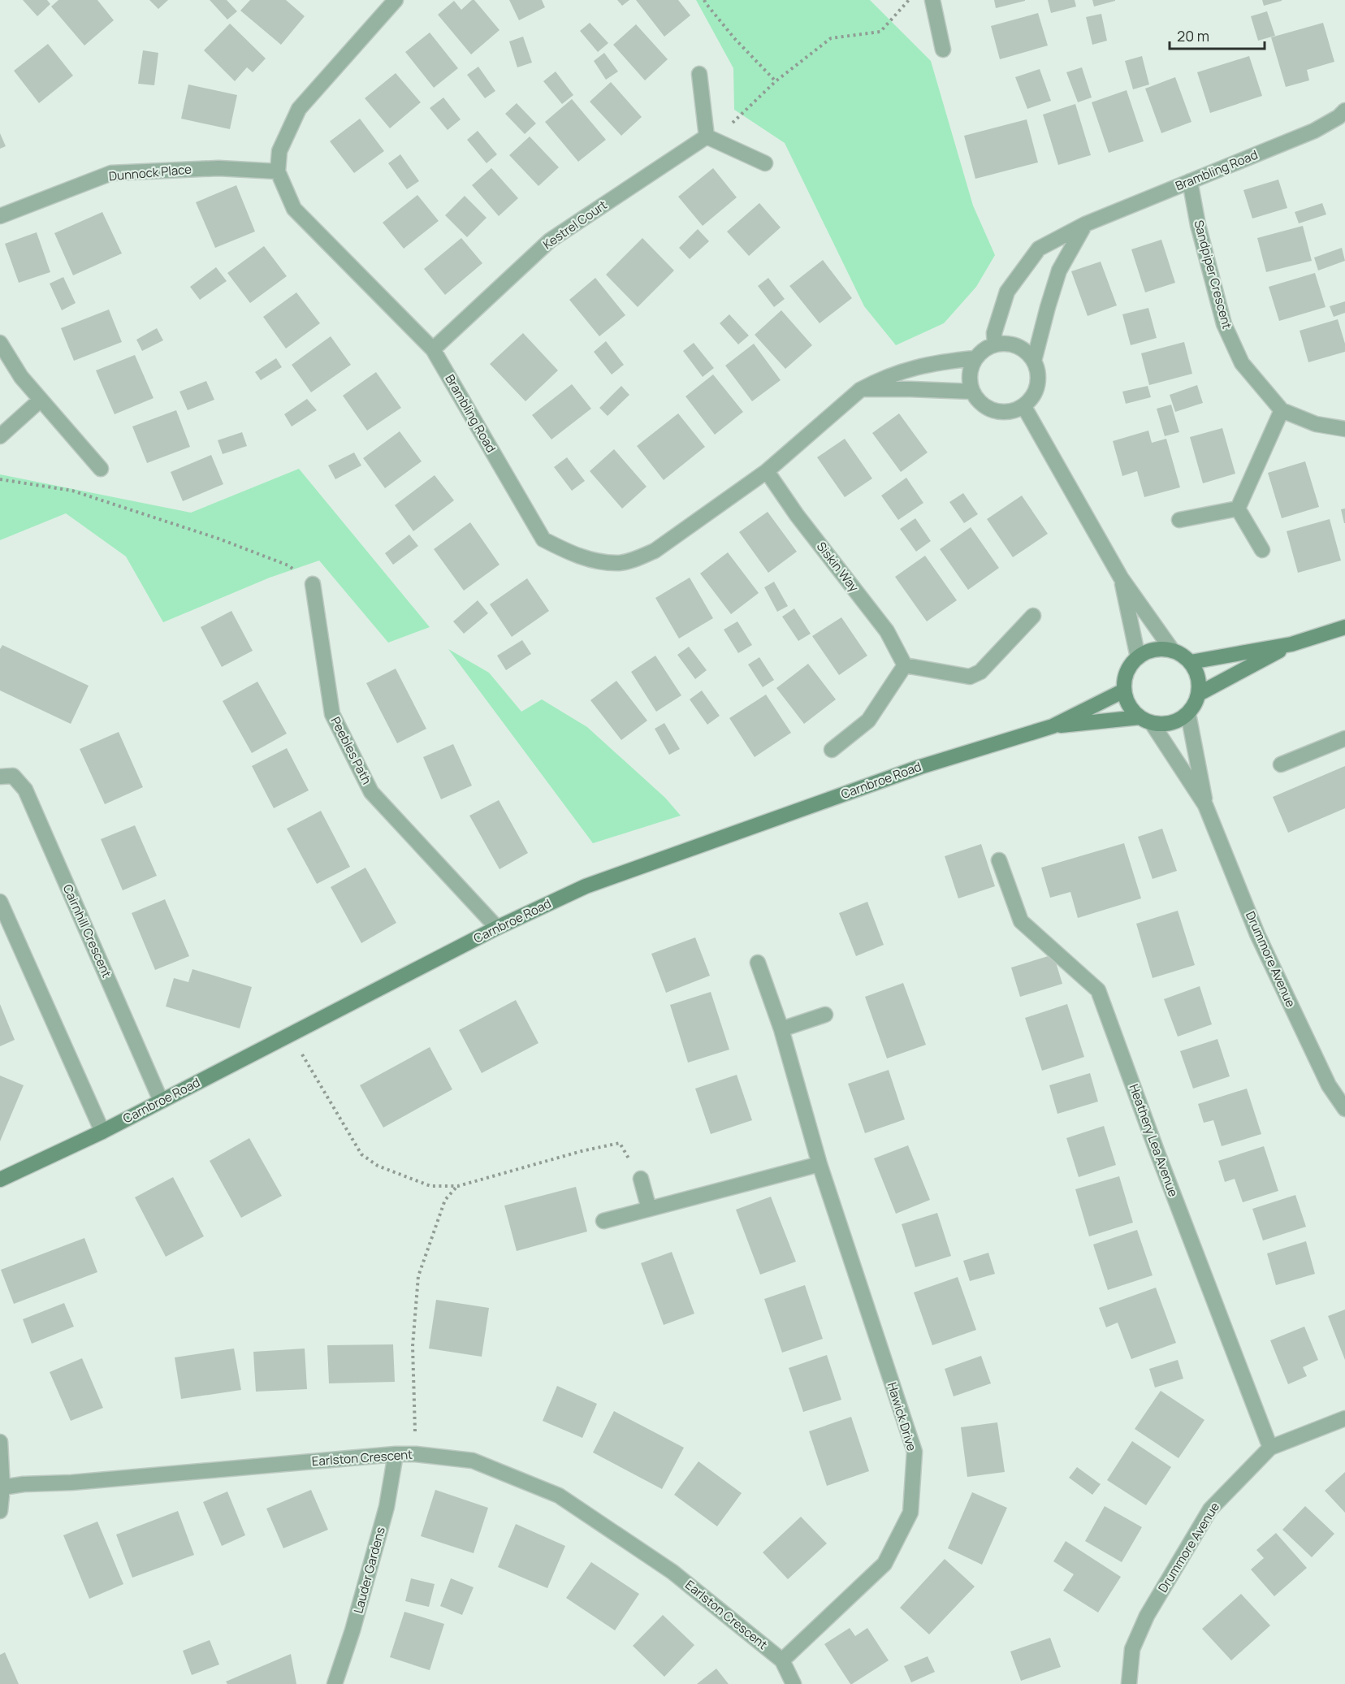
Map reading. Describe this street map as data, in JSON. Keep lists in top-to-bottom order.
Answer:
{
  "streets": {
    "street": [
      "Brambling Road",
      "Dunnock Place",
      "Kestrel Court",
      "Sandpiper Crescent",
      "Siskin Way",
      "Peebles Path",
      "Carnbroe Road",
      "Cairnhill Crescent",
      "Drummore Avenue",
      "Heathery Lea Avenue",
      "Hawick Drive",
      "Earlston Crescent",
      "Lauder Gardens"
    ]
  },
  "crossings": [
    ["Brambling Road", "Dunnock Place"],
    ["Brambling Road", "Kestrel Court"],
    ["Brambling Road", "Sandpiper Crescent"],
    ["Brambling Road", "Siskin Way"],
    ["Peebles Path", "Carnbroe Road"],
    ["Carnbroe Road", "Cairnhill Crescent"],
    ["Carnbroe Road", "Drummore Avenue"],
    ["Drummore Avenue", "Heathery Lea Avenue"],
    ["Hawick Drive", "Earlston Crescent"],
    ["Earlston Crescent", "Lauder Gardens"]
  ],
  "scale_bar": "20 m"
}
